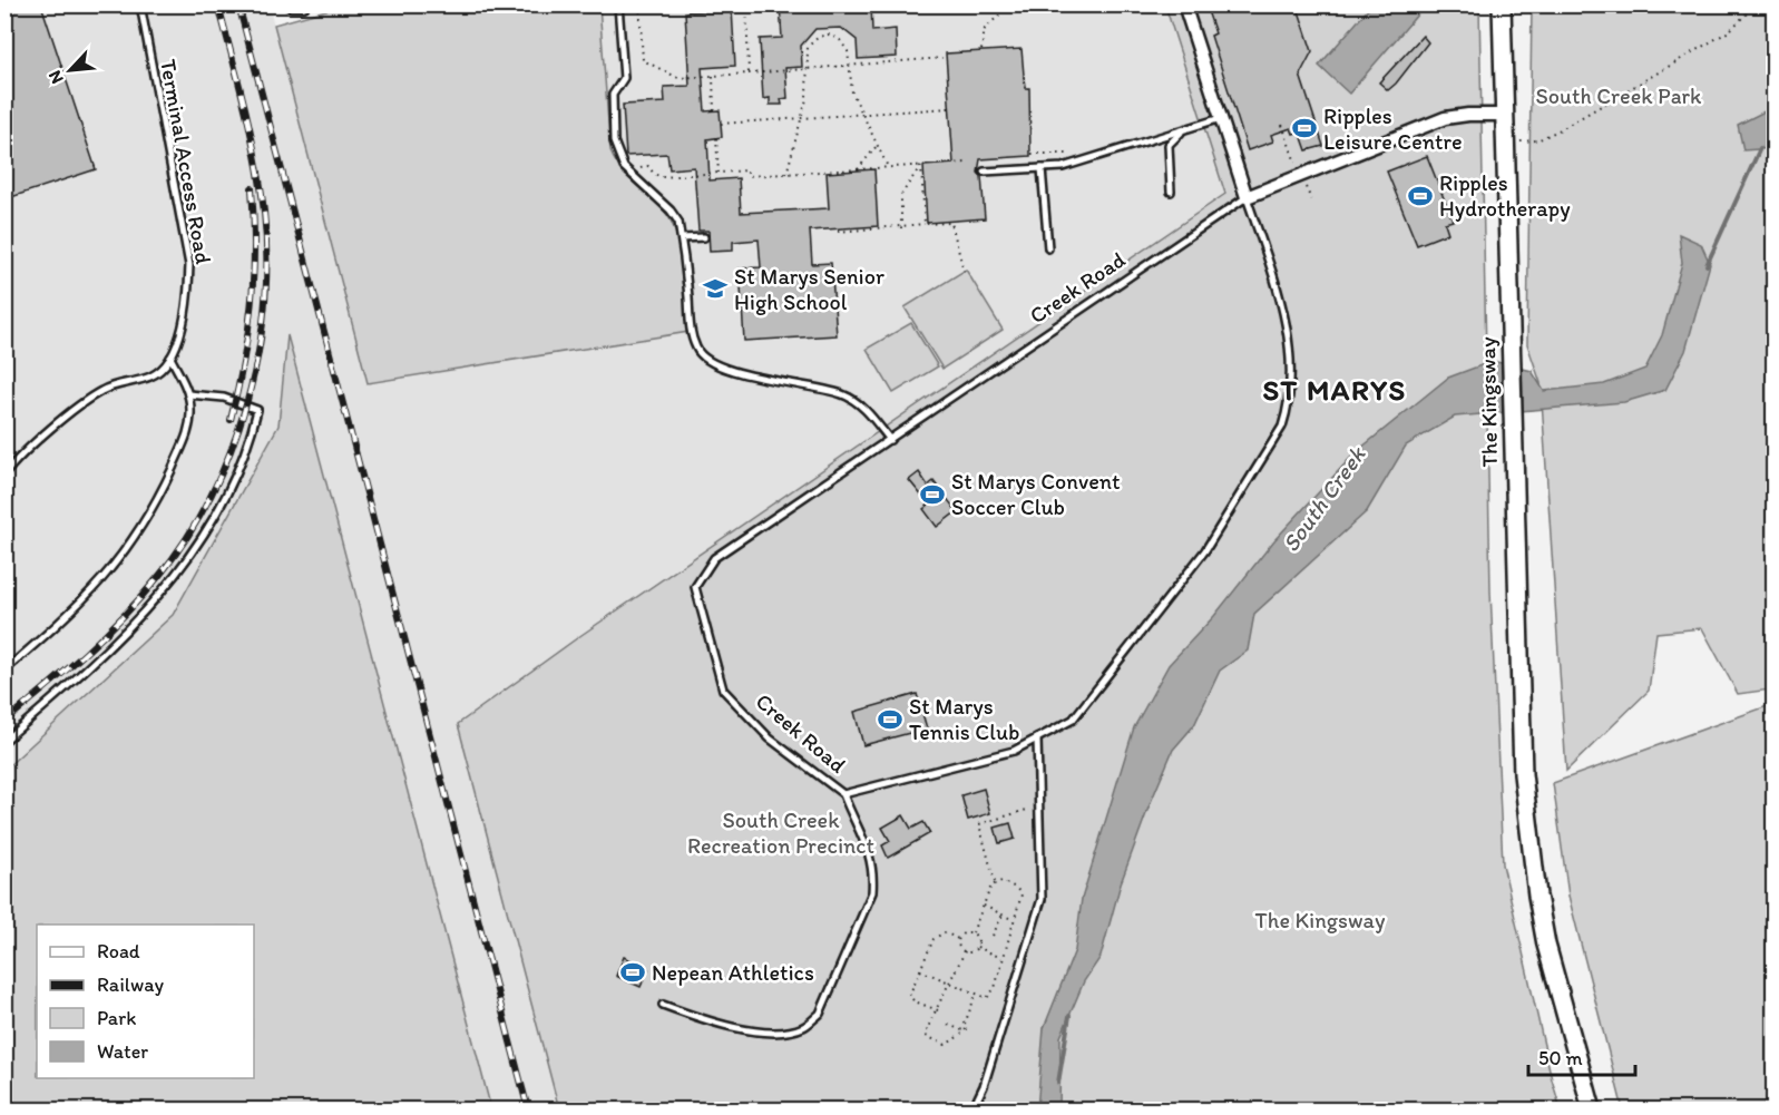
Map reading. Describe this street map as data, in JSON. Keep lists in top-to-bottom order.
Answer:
{
  "streets": {
    "street": ["Creek Road", "The Kingsway"],
    "lane": ["Terminal Access Road"]
  },
  "crossings": [
    ["Creek Road", "The Kingsway"]
  ],
  "districts": ["ST MARYS"],
  "water": ["South Creek"],
  "parks": ["South Creek Park", "South Creek Recreation Precinct", "The Kingsway"],
  "places": {
    "sports": [
      "Ripples Leisure Centre",
      "Ripples Hydrotherapy",
      "St Marys Convent Soccer Club",
      "St Marys Tennis Club",
      "Nepean Athletics"
    ],
    "school or university": ["St Marys Senior High School"]
  },
  "legend": [
    "Road",
    "Railway",
    "Park",
    "Water"
  ],
  "scale_bar": "50 m",
  "north": "bottom left"
}
